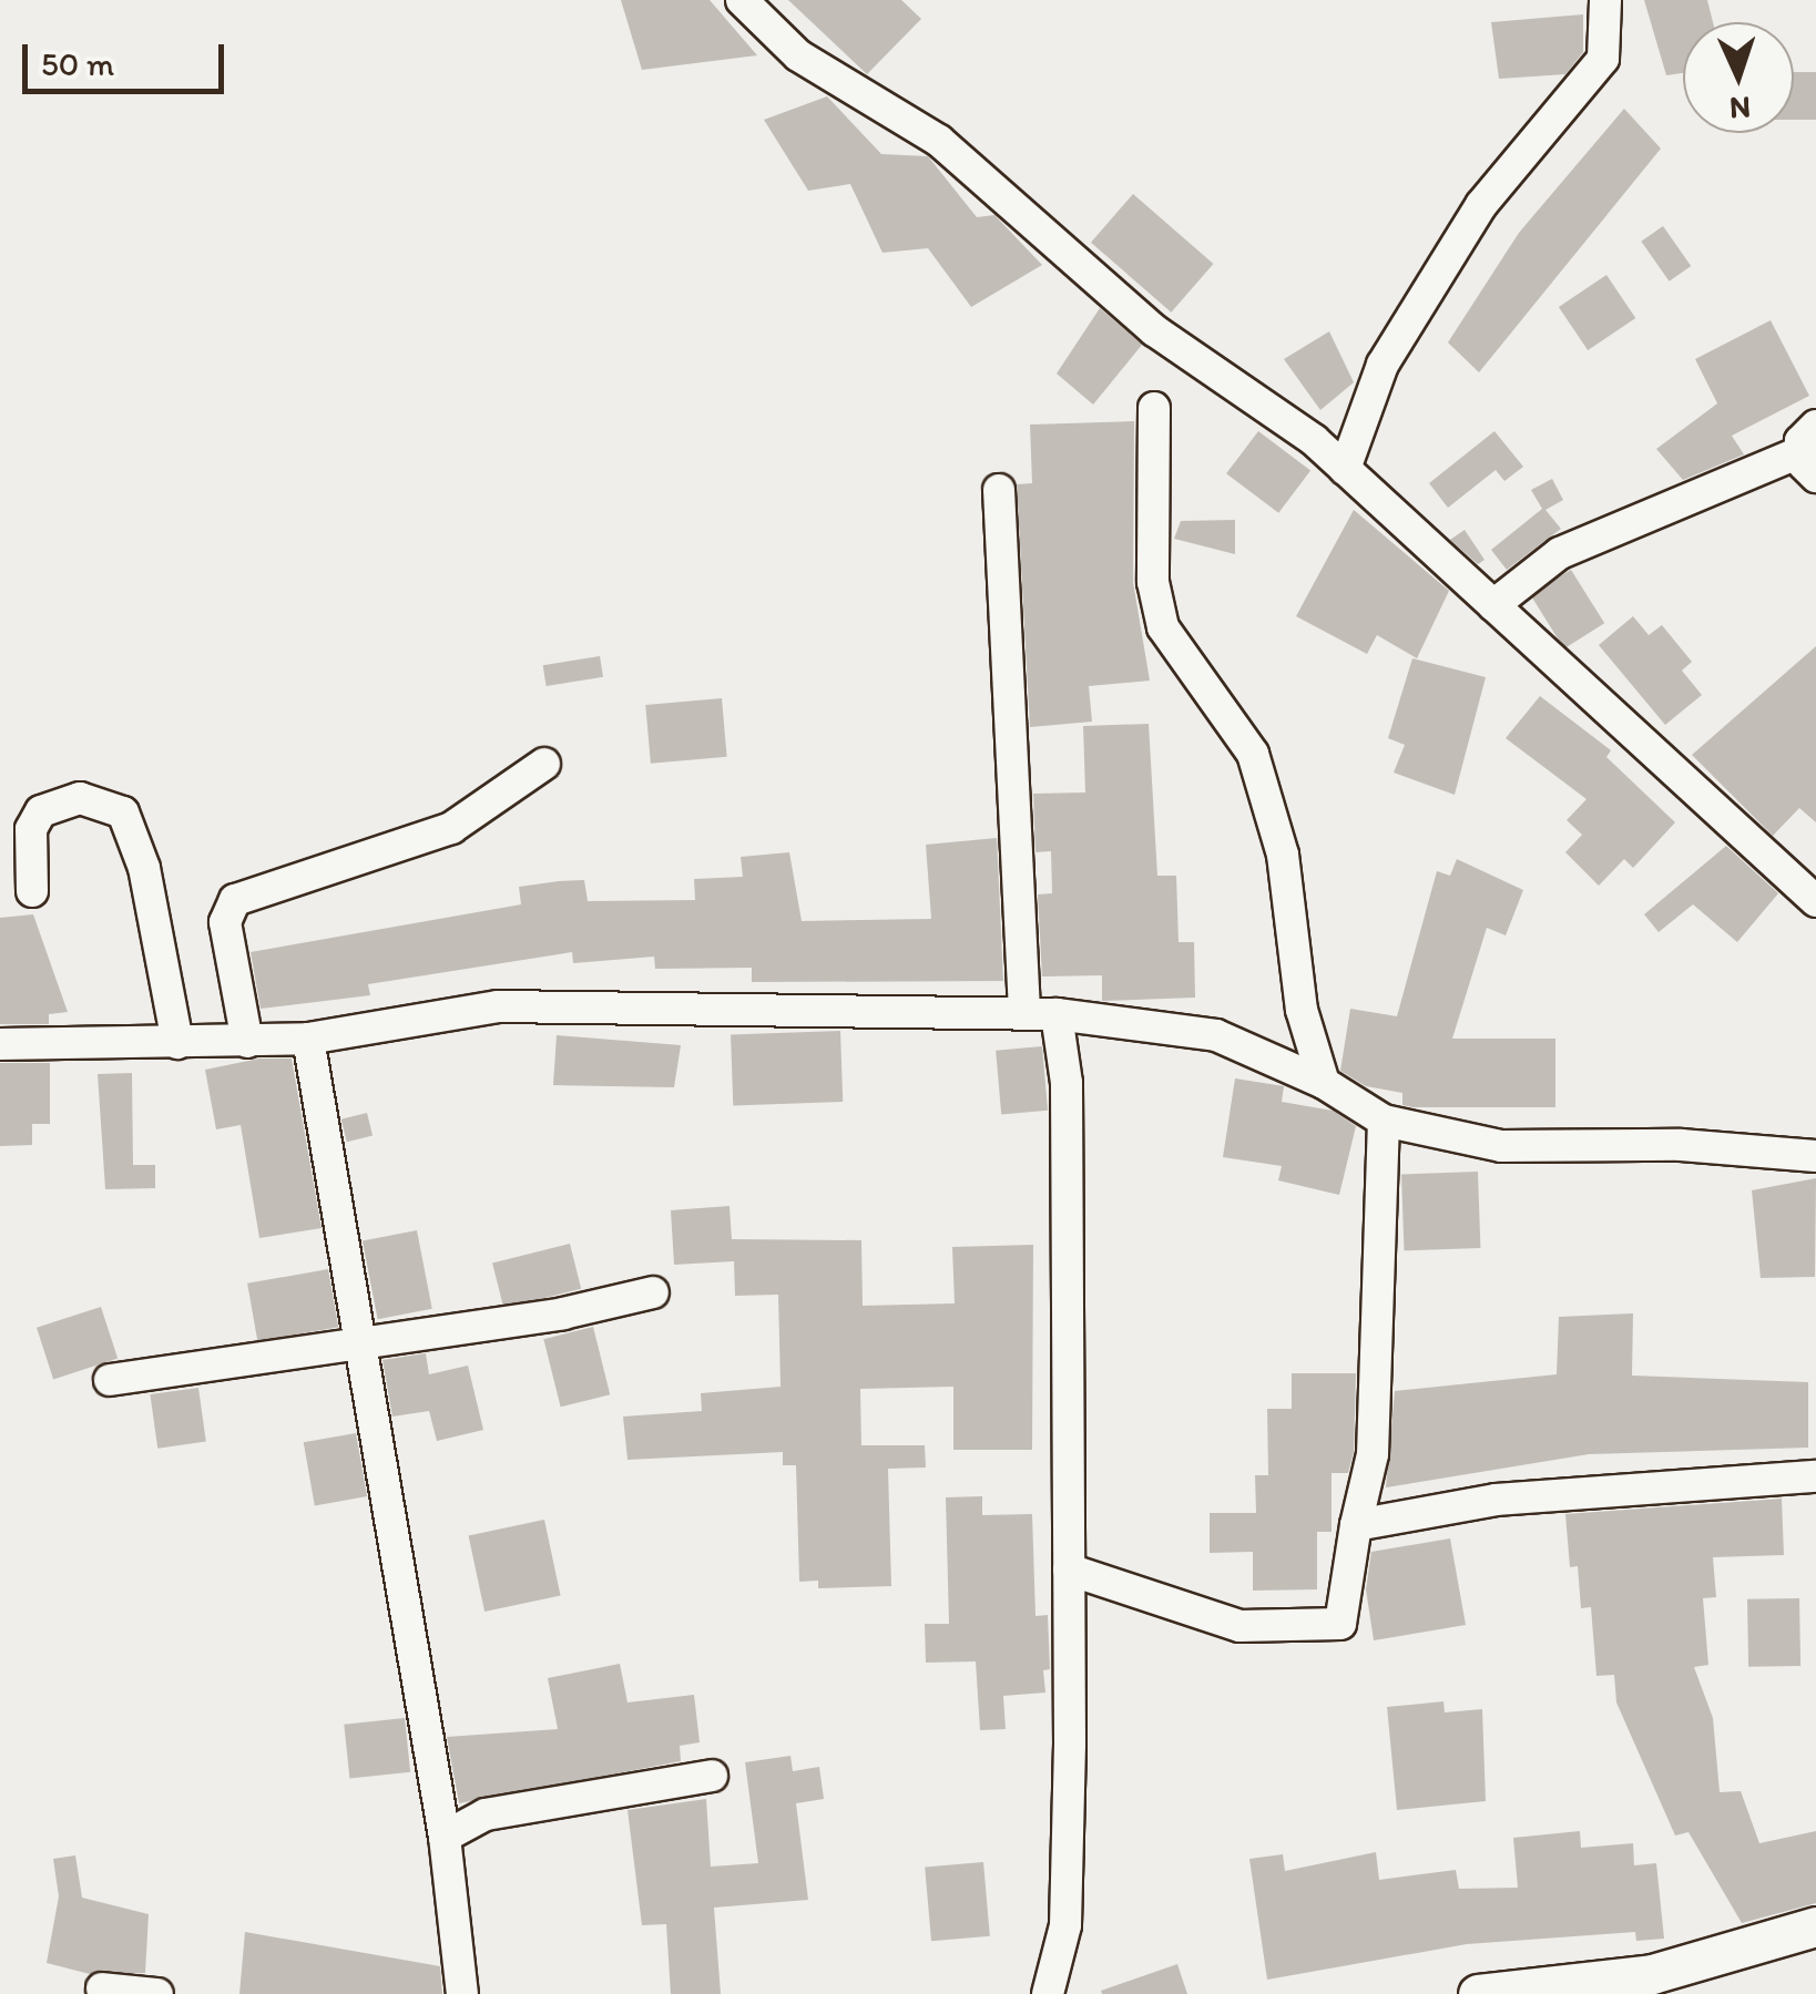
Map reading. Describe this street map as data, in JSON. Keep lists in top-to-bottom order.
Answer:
{
  "scale_bar": "50 m",
  "north": "bottom"
}
